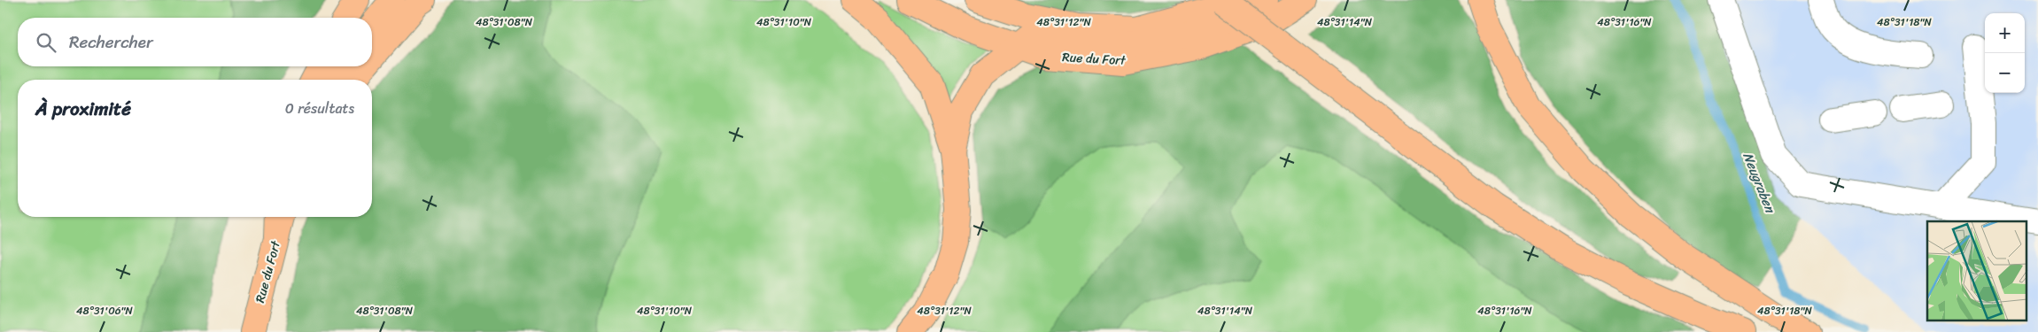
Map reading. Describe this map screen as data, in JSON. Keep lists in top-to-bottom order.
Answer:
{
  "streets": {
    "main road": ["Rue du Fort"]
  },
  "water": ["Neugraben"],
  "page": {
    "map_buttons": ["+", "−"],
    "search": "Rechercher",
    "heading": ["À proximité", "0 résultats"]
  },
  "coordinates": [
    "48°31'10\"N",
    "48°31'12\"N",
    "48°31'14\"N",
    "48°31'08\"N",
    "48°31'16\"N",
    "48°31'18\"N",
    "48°31'06\"N"
  ]
}
